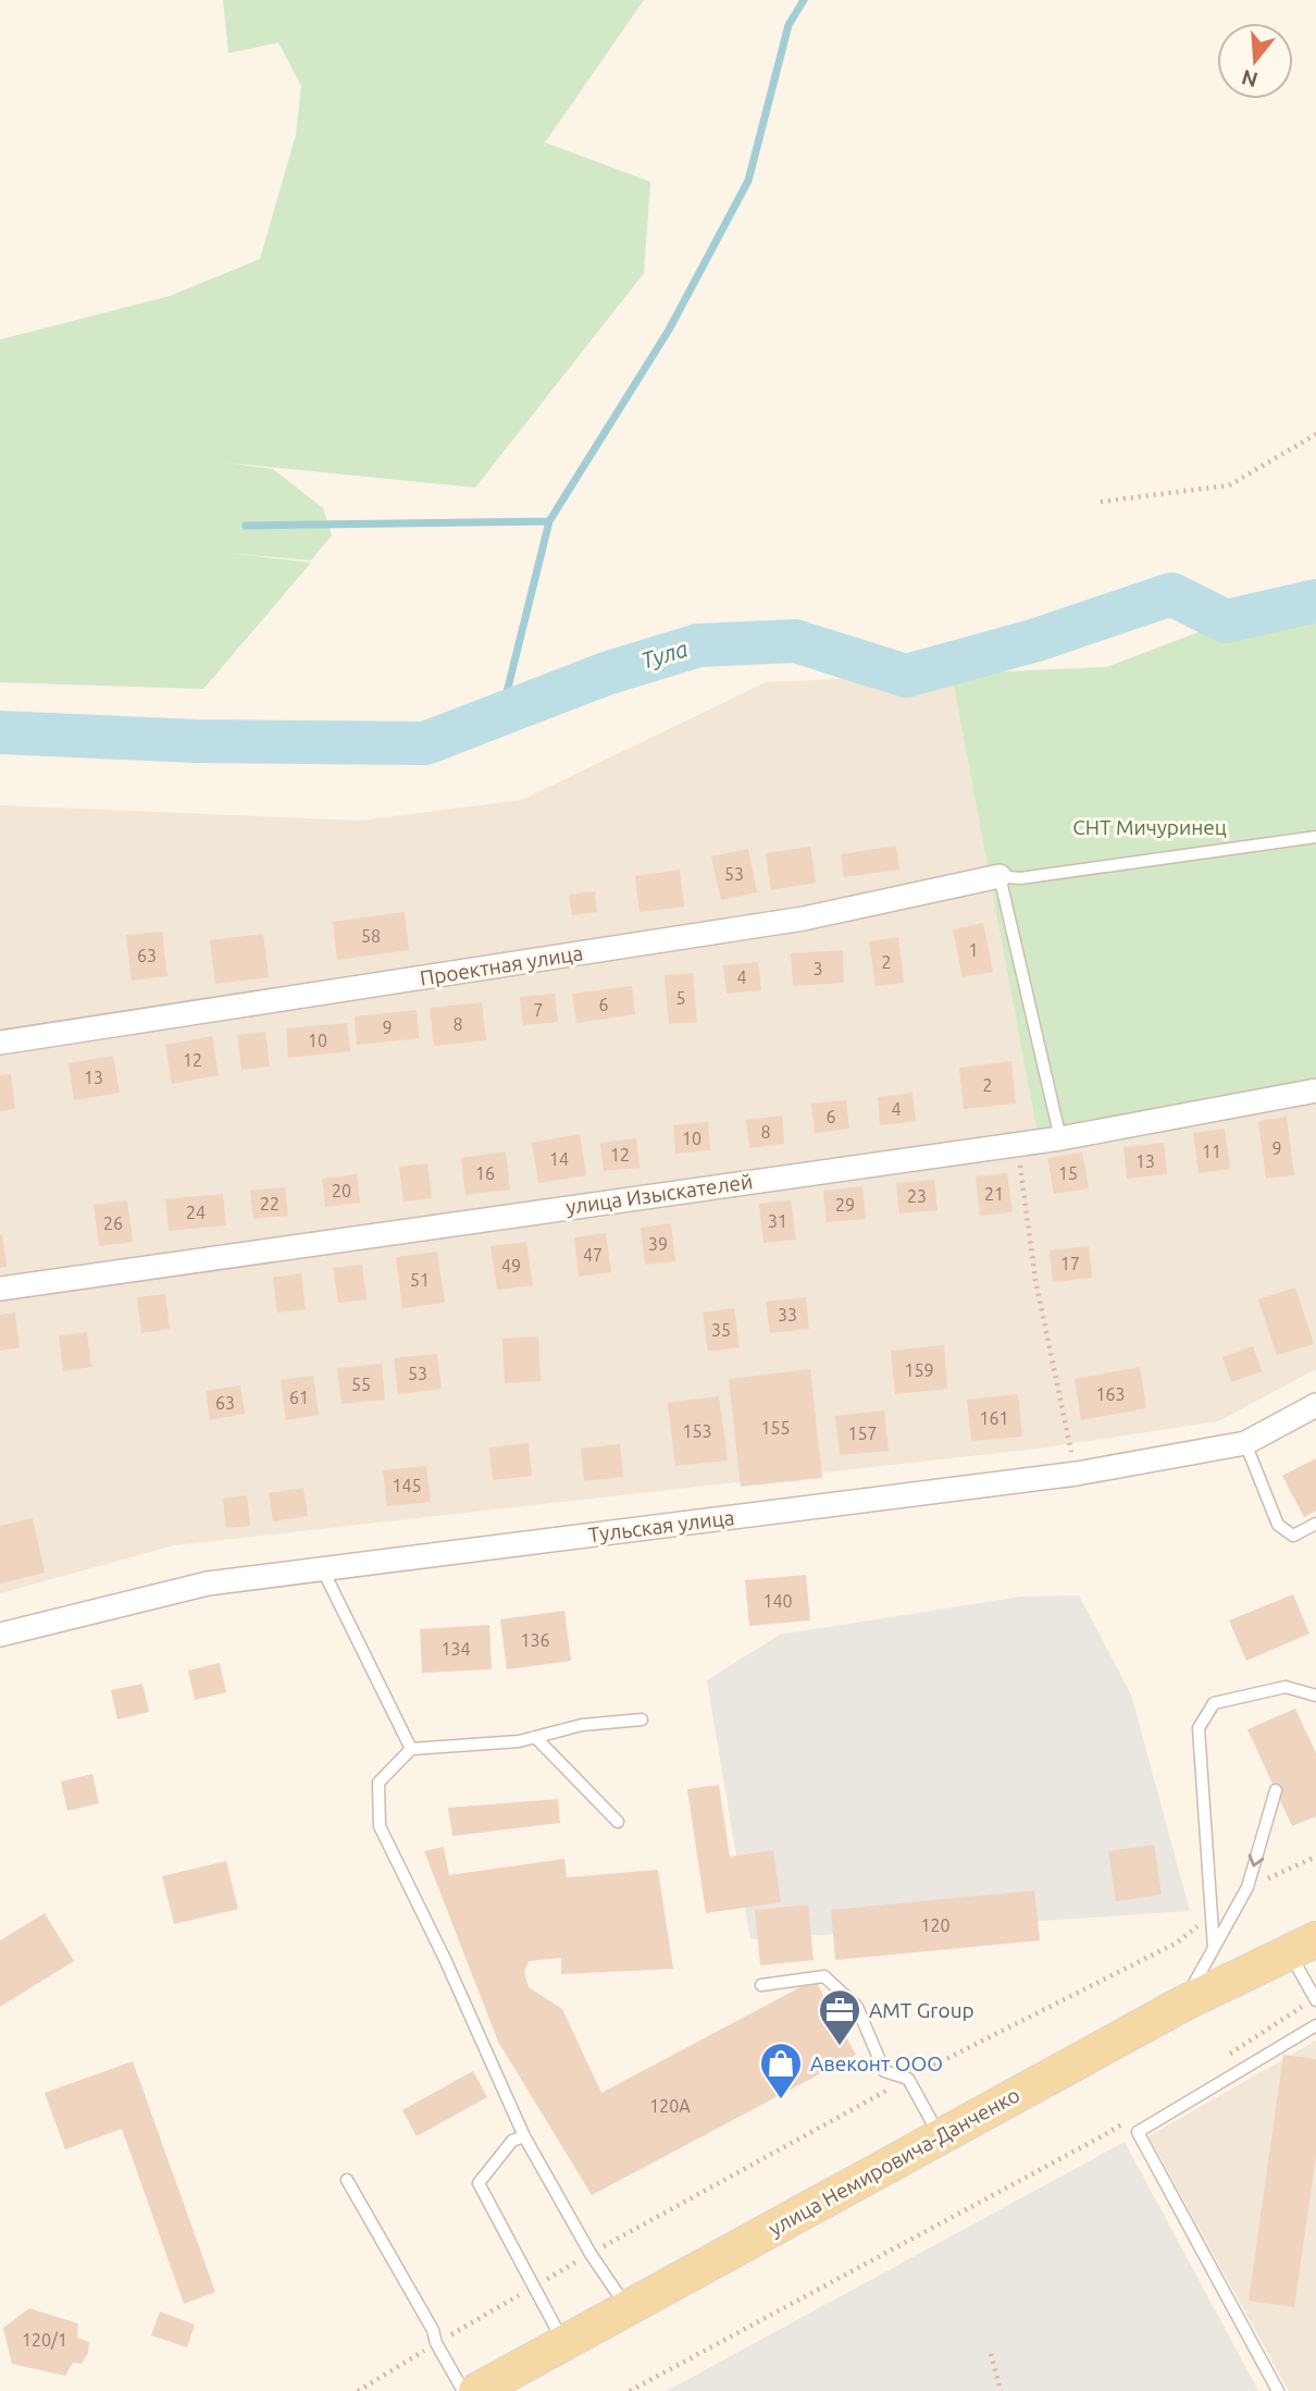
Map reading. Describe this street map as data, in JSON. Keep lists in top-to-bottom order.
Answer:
{
  "streets": {
    "main road": ["улица Немировича-Данченко"],
    "street": ["Проектная улица", "улица Изыскателей", "Тульская улица"]
  },
  "water": ["Тула"],
  "parks": ["СНТ Мичуринец"],
  "places": {
    "office": ["АМТ Group"],
    "shop": ["Авеконт ООО"]
  },
  "house_numbers": [
    "53",
    "58",
    "1",
    "63",
    "2",
    "3",
    "4",
    "5",
    "6",
    "7",
    "8",
    "9",
    "10",
    "12",
    "13",
    "2",
    "4",
    "6",
    "8",
    "10",
    "9",
    "11",
    "12",
    "14",
    "13",
    "16",
    "15",
    "20",
    "21",
    "23",
    "22",
    "29",
    "24",
    "31",
    "26",
    "39",
    "47",
    "17",
    "49",
    "51",
    "33",
    "35",
    "159",
    "53",
    "55",
    "163",
    "61",
    "63",
    "161",
    "155",
    "153",
    "157",
    "145",
    "140",
    "136",
    "134",
    "120",
    "120А",
    "120/1"
  ],
  "north": "bottom"
}
